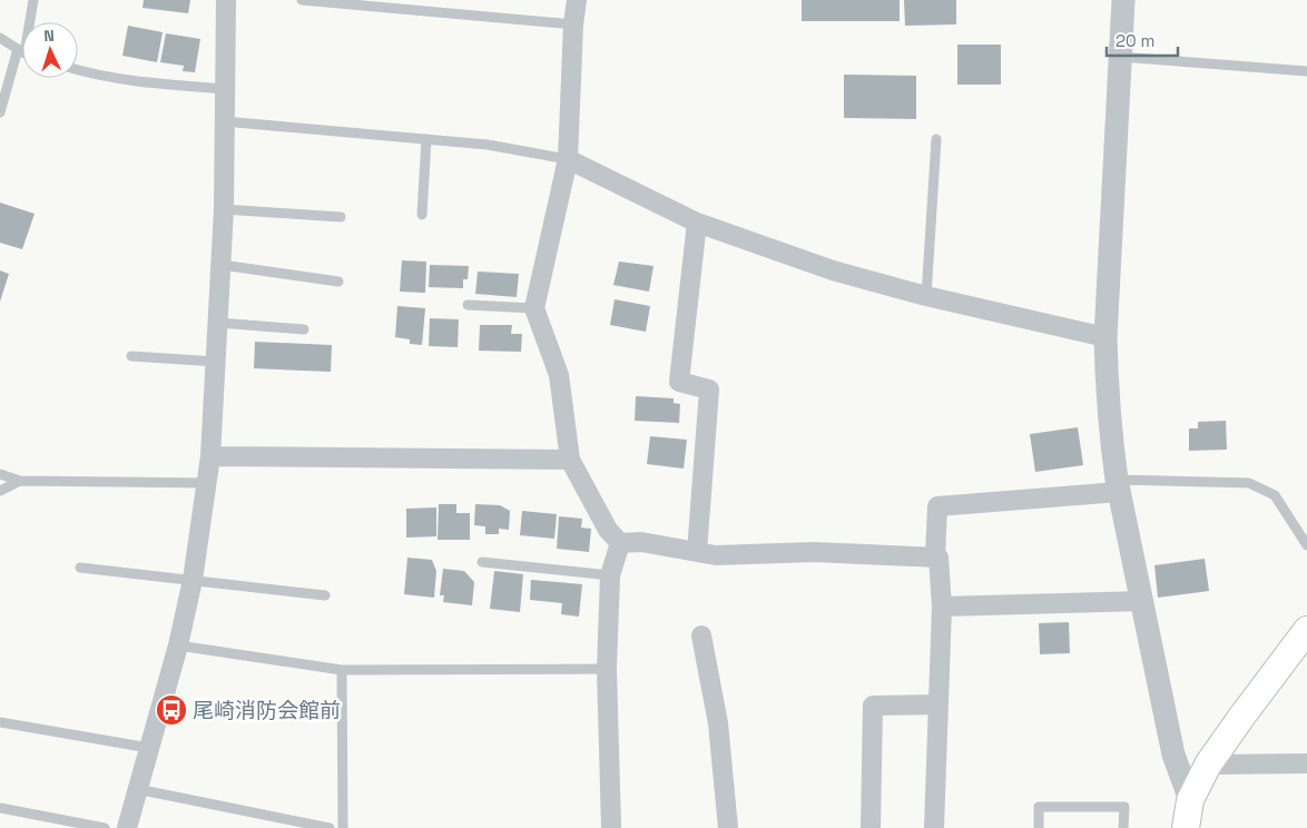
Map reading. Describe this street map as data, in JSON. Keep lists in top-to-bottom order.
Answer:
{
  "places": {
    "bus stop": ["尾崎消防会館前"]
  },
  "scale_bar": "20 m",
  "north": "top"
}
